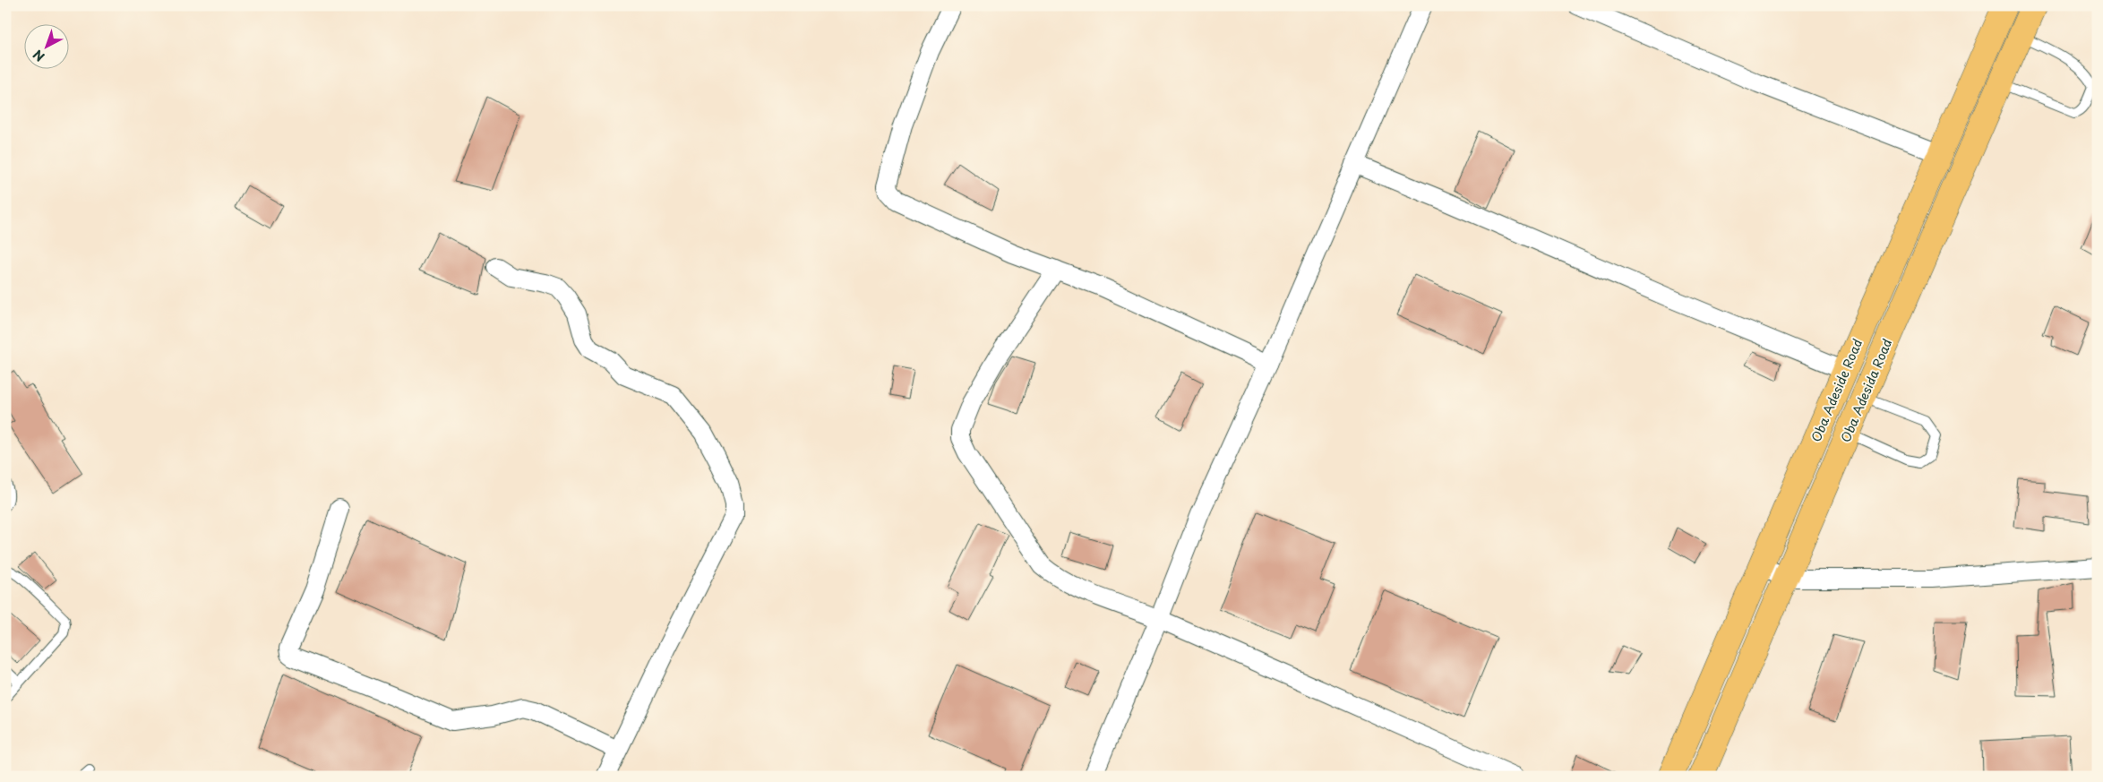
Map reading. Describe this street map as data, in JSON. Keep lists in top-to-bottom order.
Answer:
{
  "streets": {
    "main road": ["Oba Adeside Road", "Oba Adesida Road"]
  },
  "north": "bottom left"
}
